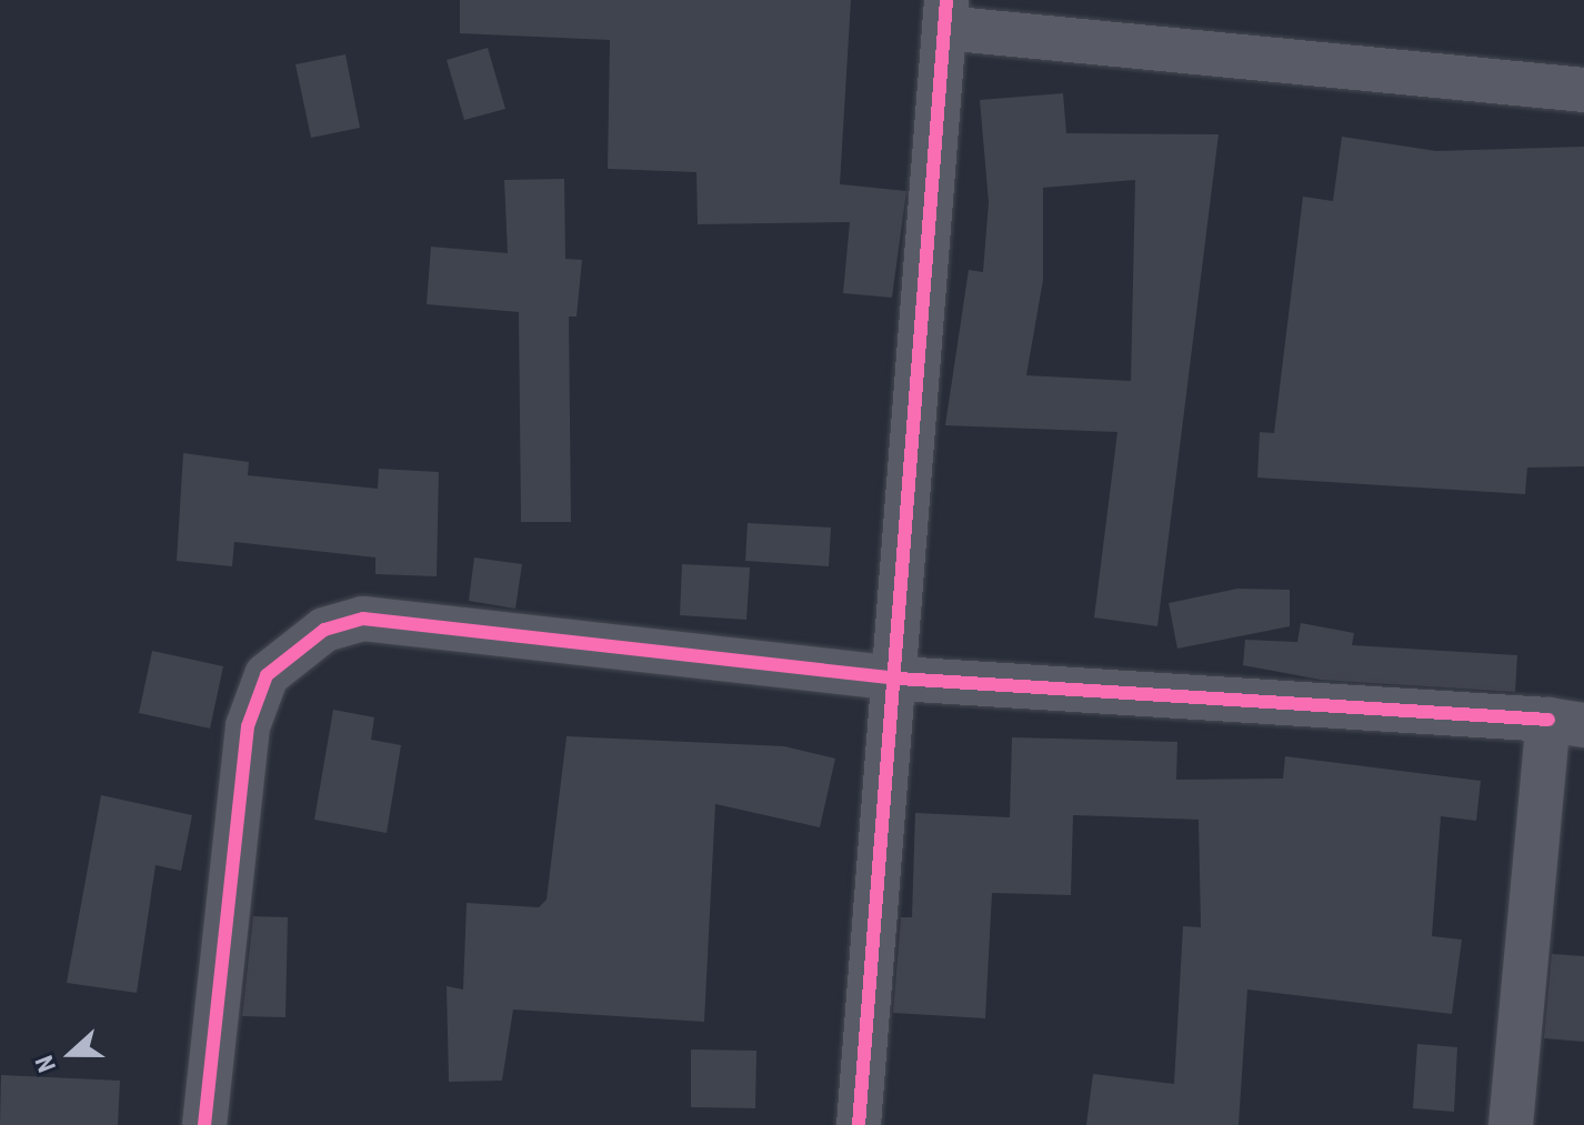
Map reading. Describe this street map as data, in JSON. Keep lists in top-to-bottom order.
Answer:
{
  "north": "left"
}
